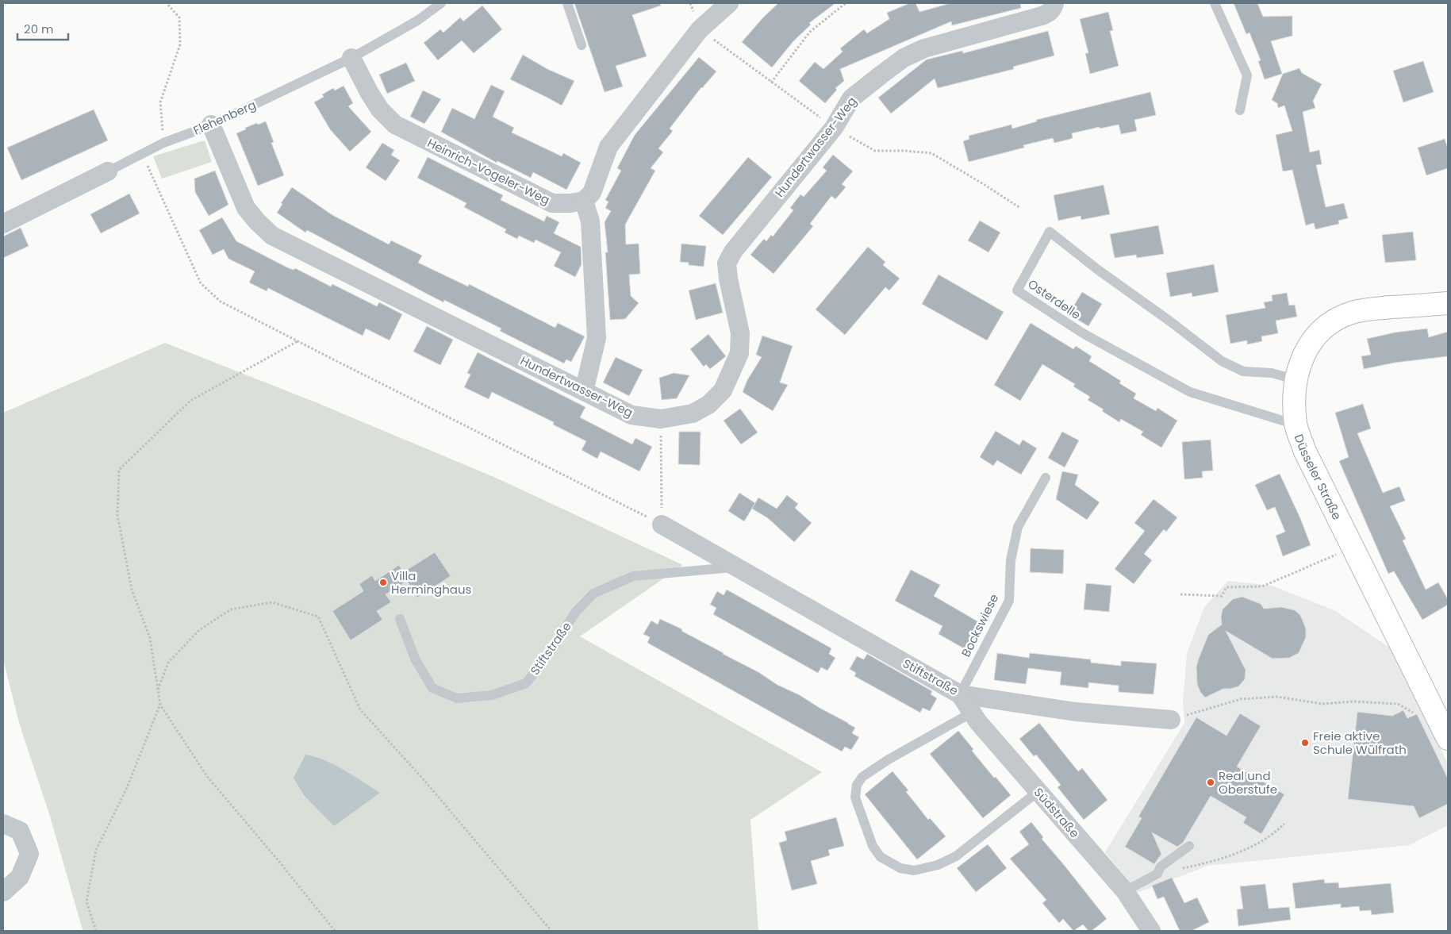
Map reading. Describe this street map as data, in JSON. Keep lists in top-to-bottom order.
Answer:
{
  "streets": {
    "main road": ["Düsseler Straße"],
    "street": [
      "Flehenberg",
      "Hundertwasser-Weg",
      "Heinrich-Vogeler-Weg",
      "Stiftstraße",
      "Südstraße"
    ],
    "lane": ["Osterdelle", "Bockswiese"]
  },
  "crossings": [
    ["Flehenberg", "Hundertwasser-Weg"],
    ["Flehenberg", "Heinrich-Vogeler-Weg"],
    ["Osterdelle", "Düsseler Straße"],
    ["Bockswiese", "Stiftstraße"],
    ["Bockswiese", "Südstraße"],
    ["Stiftstraße", "Südstraße"]
  ],
  "places": ["Villa Herminghaus", "Freie aktive Schule Wülfrath", "Real und Oberstufe"],
  "scale_bar": "20 m"
}
